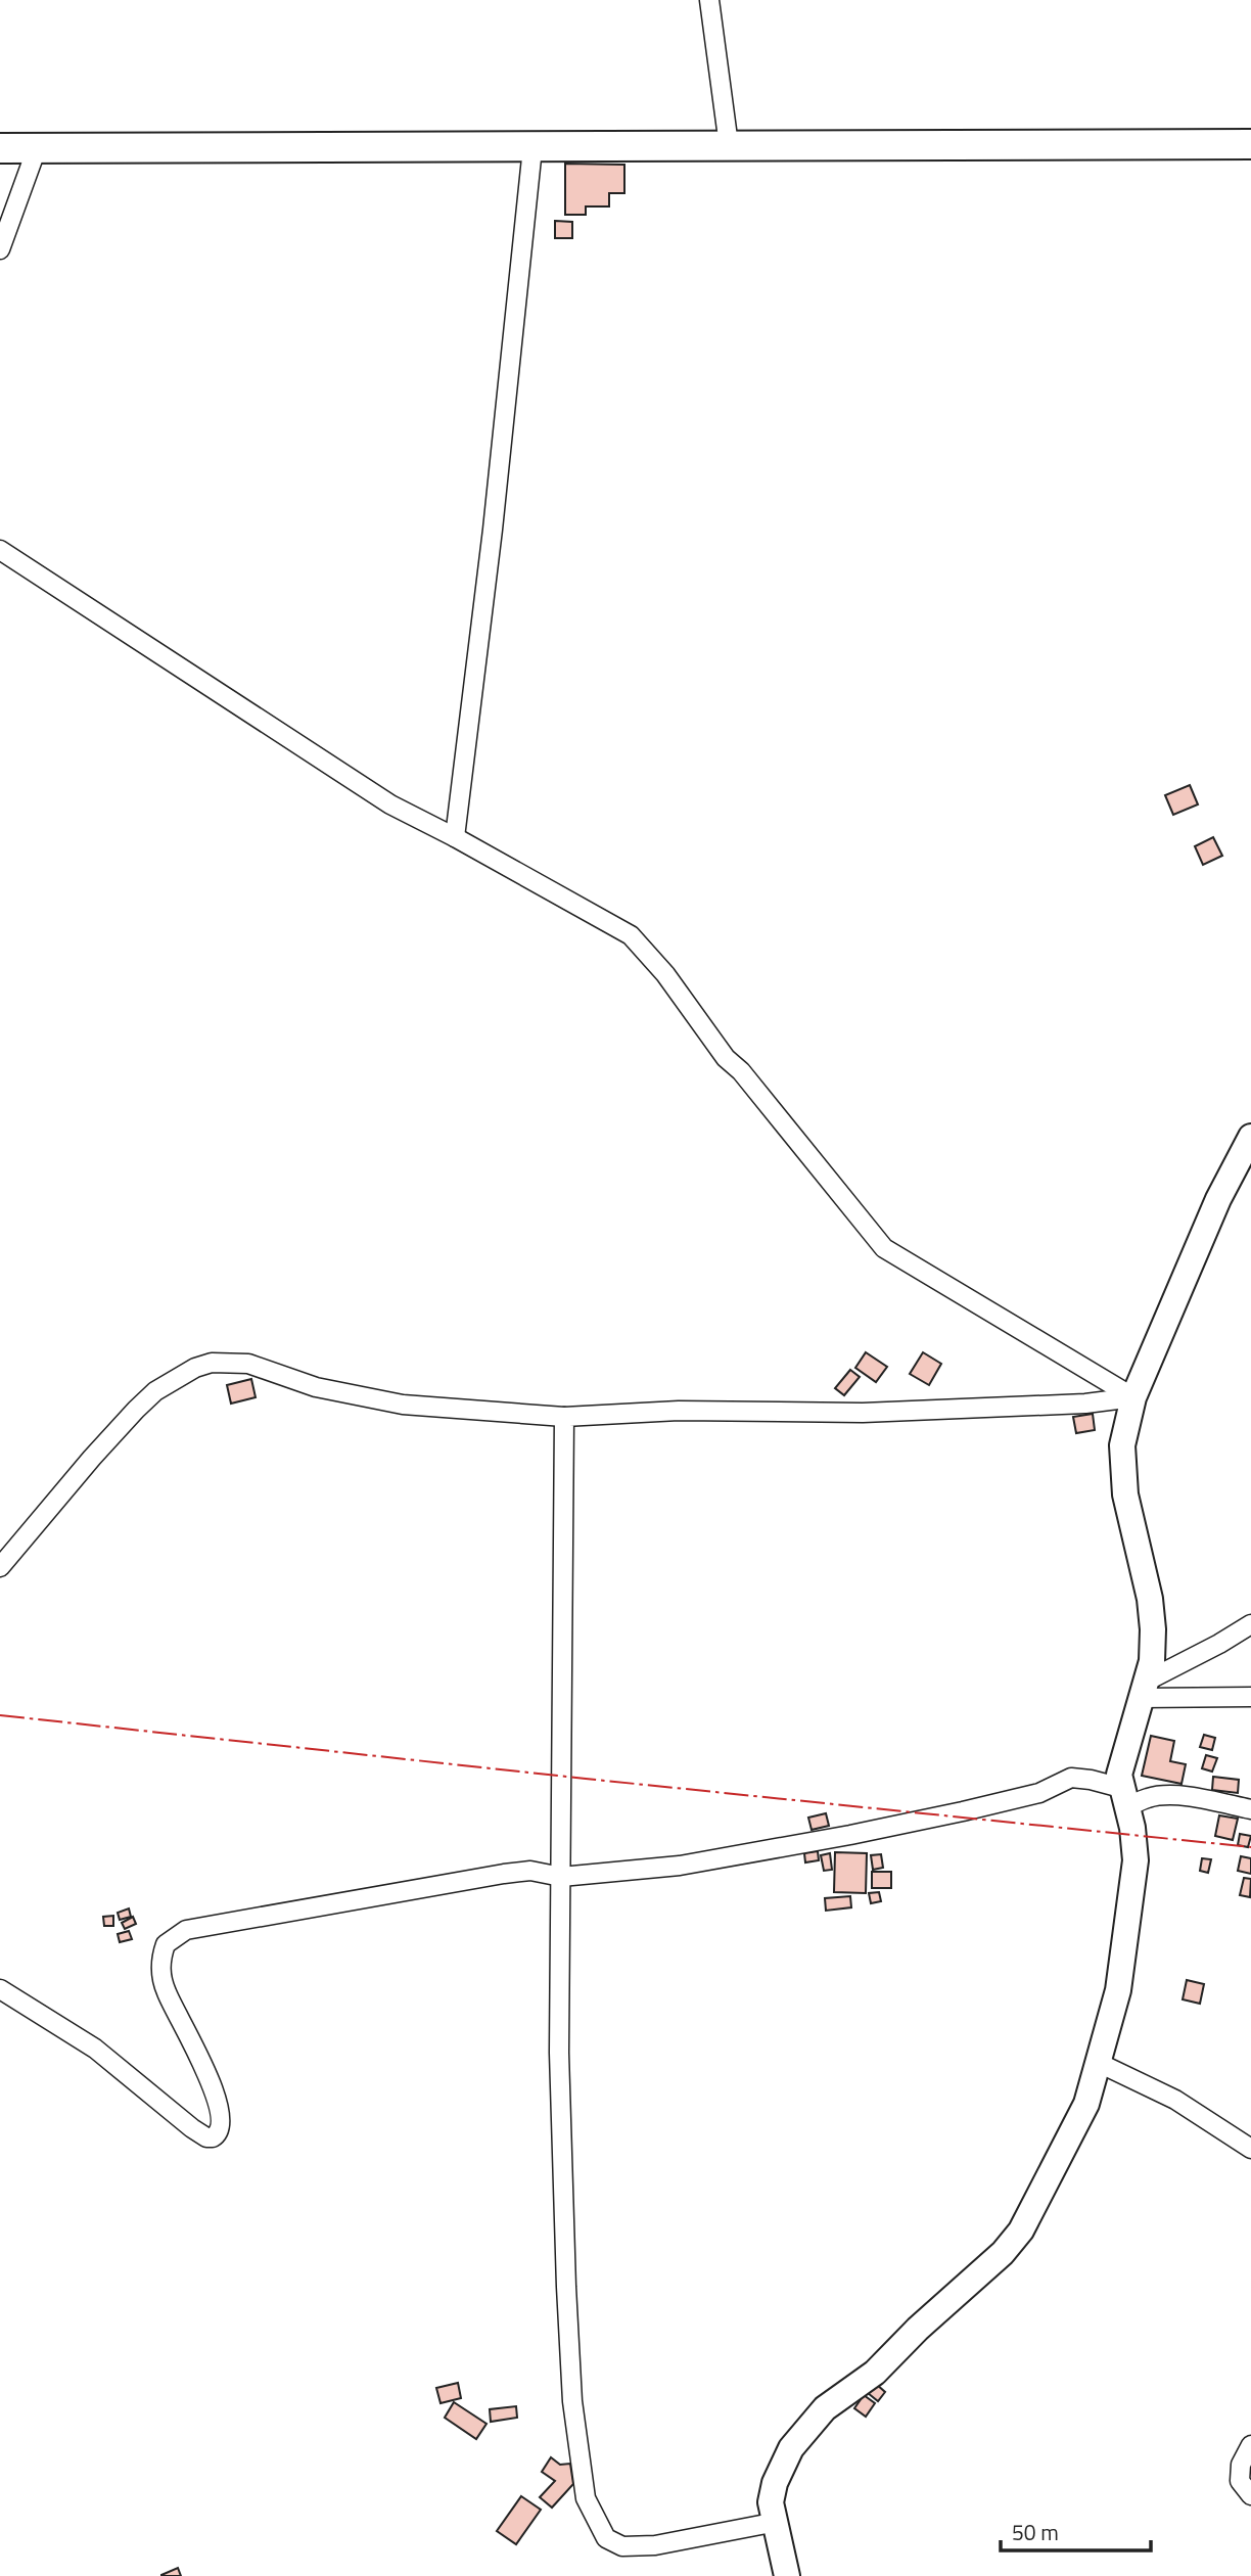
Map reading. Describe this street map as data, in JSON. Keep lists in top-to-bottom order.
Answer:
{
  "scale_bar": "50 m"
}
